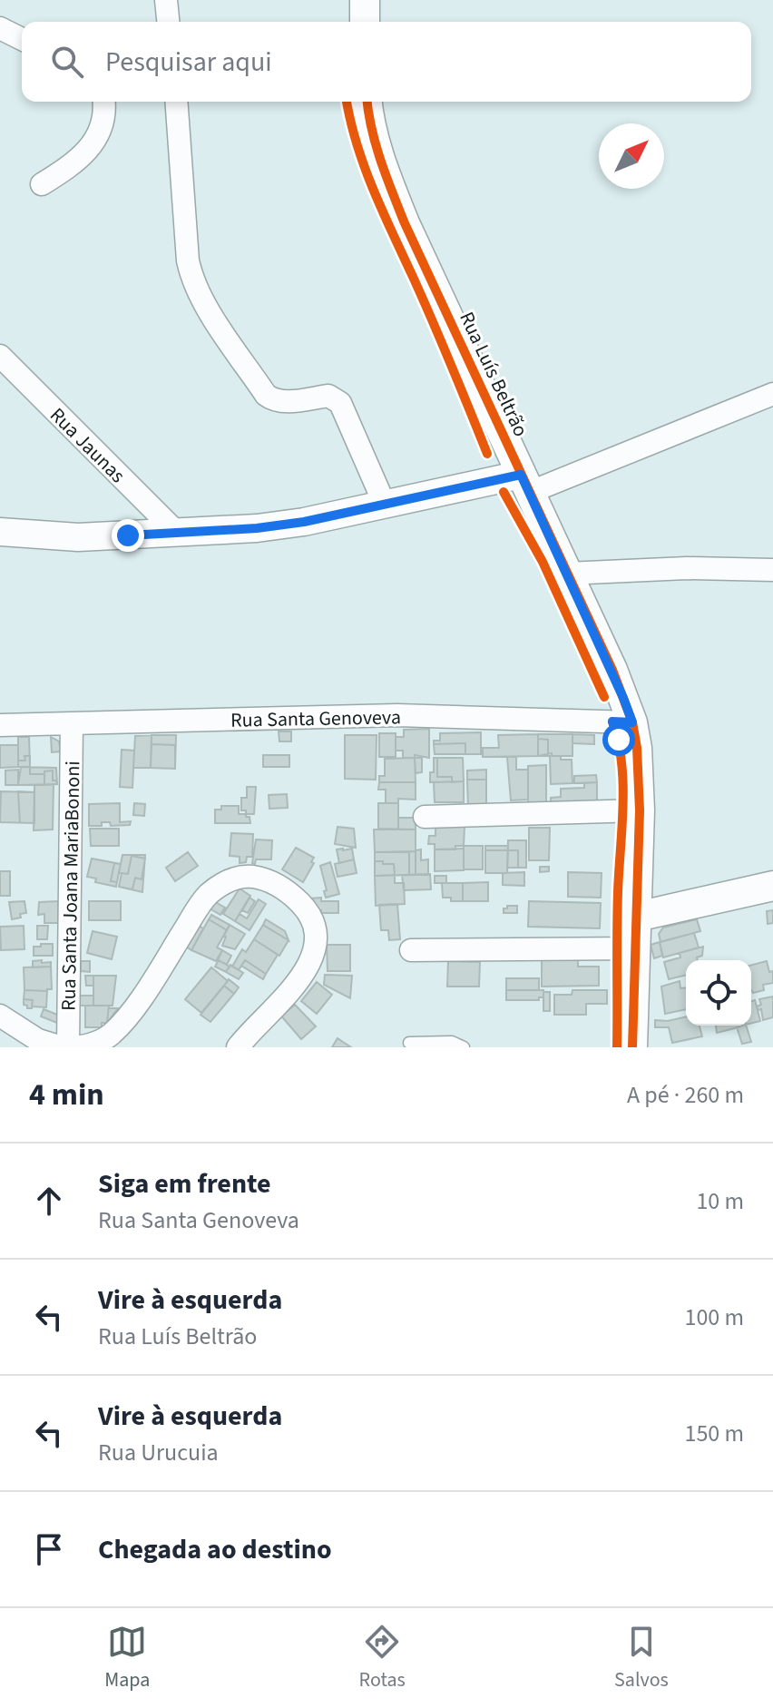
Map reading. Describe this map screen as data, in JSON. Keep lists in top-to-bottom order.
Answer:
{
  "streets": {
    "main road": ["Rua Luís Beltrão"],
    "street": ["Rua Jaunas", "Rua Santa Genoveva", "Rua Santa Joana MariaBononi"]
  },
  "crossings": [
    ["Rua Luís Beltrão", "Rua Santa Genoveva"],
    ["Rua Santa Genoveva", "Rua Santa Joana MariaBononi"]
  ],
  "north": "top right",
  "page": {
    "search": "Pesquisar aqui",
    "heading": ["4 min", "A pé · 260 m"],
    "list": [
      ["Siga em frente", "Rua Santa Genoveva", "10 m"],
      ["Vire à esquerda", "Rua Luís Beltrão", "100 m"],
      ["Vire à esquerda", "Rua Urucuia", "150 m"],
      "Chegada ao destino"
    ],
    "nav": ["Mapa", "Rotas", "Salvos"]
  }
}
